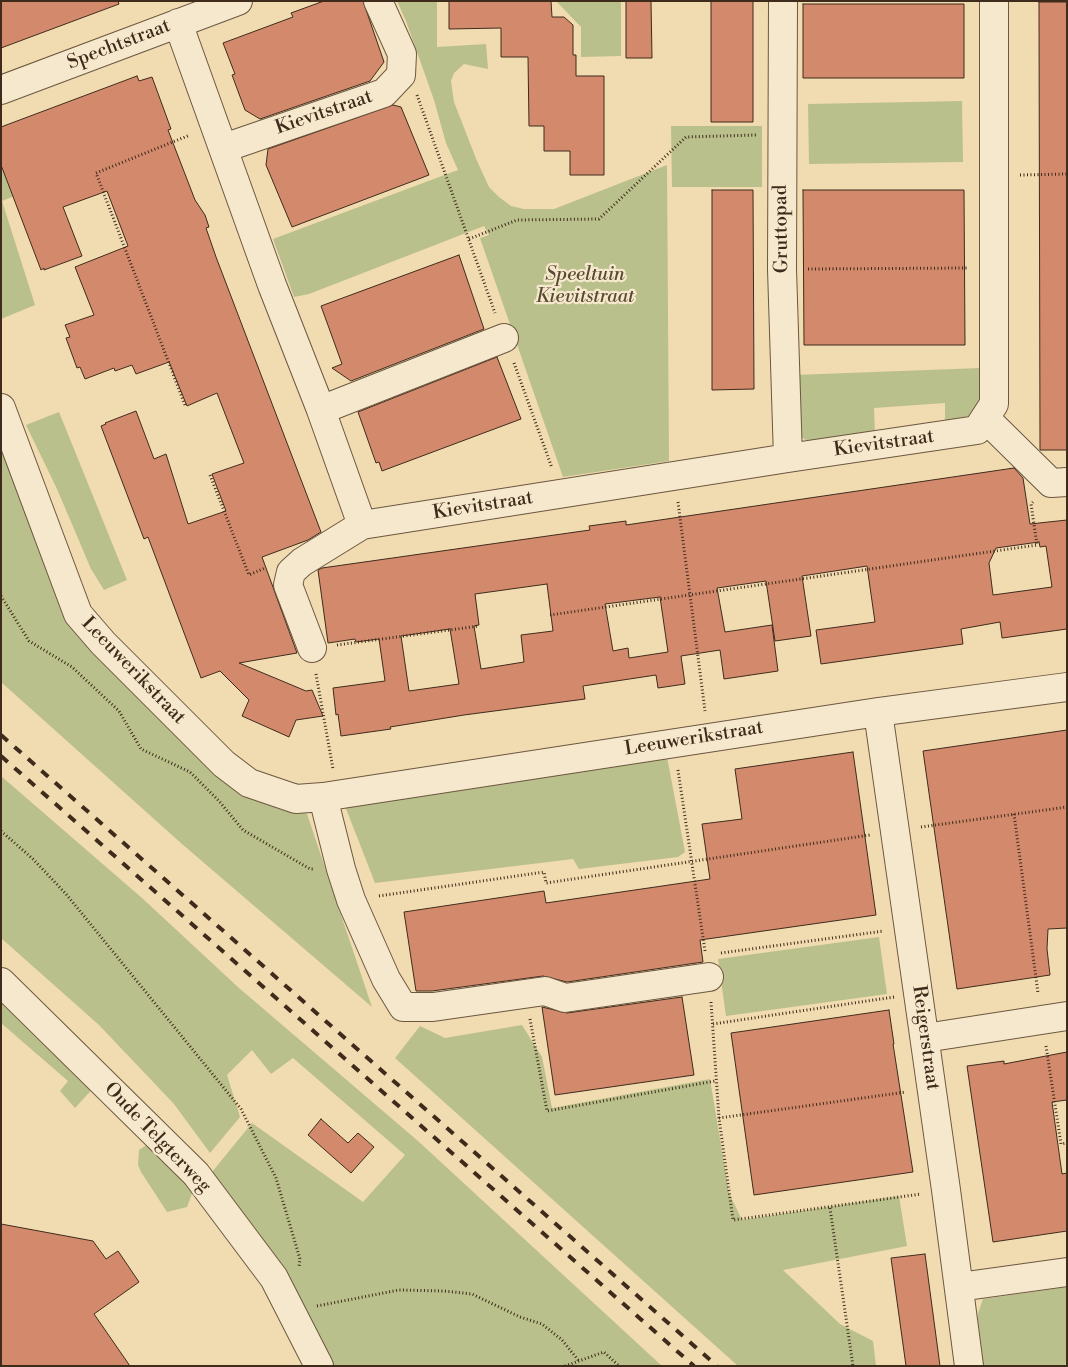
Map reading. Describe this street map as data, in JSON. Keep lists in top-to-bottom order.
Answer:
{
  "streets": {
    "street": [
      "Spechtstraat",
      "Kievitstraat",
      "Gruttopad",
      "Leeuwerikstraat",
      "Reigerstraat",
      "Oude Telgterweg"
    ]
  },
  "crossings": [
    ["Kievitstraat", "Gruttopad"],
    ["Leeuwerikstraat", "Reigerstraat"]
  ],
  "parks": ["Speeltuin Kievitstraat"]
}
